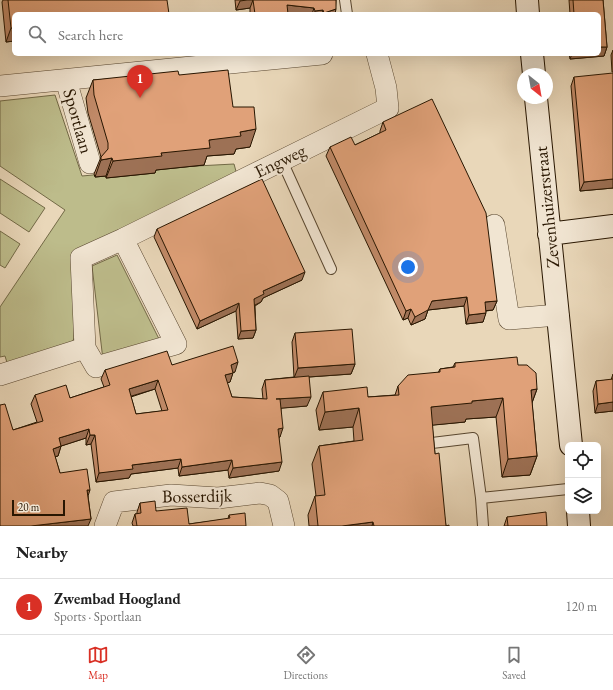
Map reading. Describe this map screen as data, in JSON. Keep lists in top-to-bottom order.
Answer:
{
  "streets": {
    "street": [
      "Sportlaan",
      "Engweg",
      "Zevenhuizerstraat",
      "Bosserdijk"
    ]
  },
  "scale_bar": "20 m",
  "north": "bottom right",
  "page": {
    "search": "Search here",
    "pins": "1",
    "scale": "20 m",
    "heading": "Nearby",
    "list": [
      {
        "mark": "1",
        "name": "Zwembad Hoogland",
        "note": "Sports · Sportlaan",
        "value": "120 m"
      }
    ],
    "nav": ["Map", "Directions", "Saved"]
  }
}
